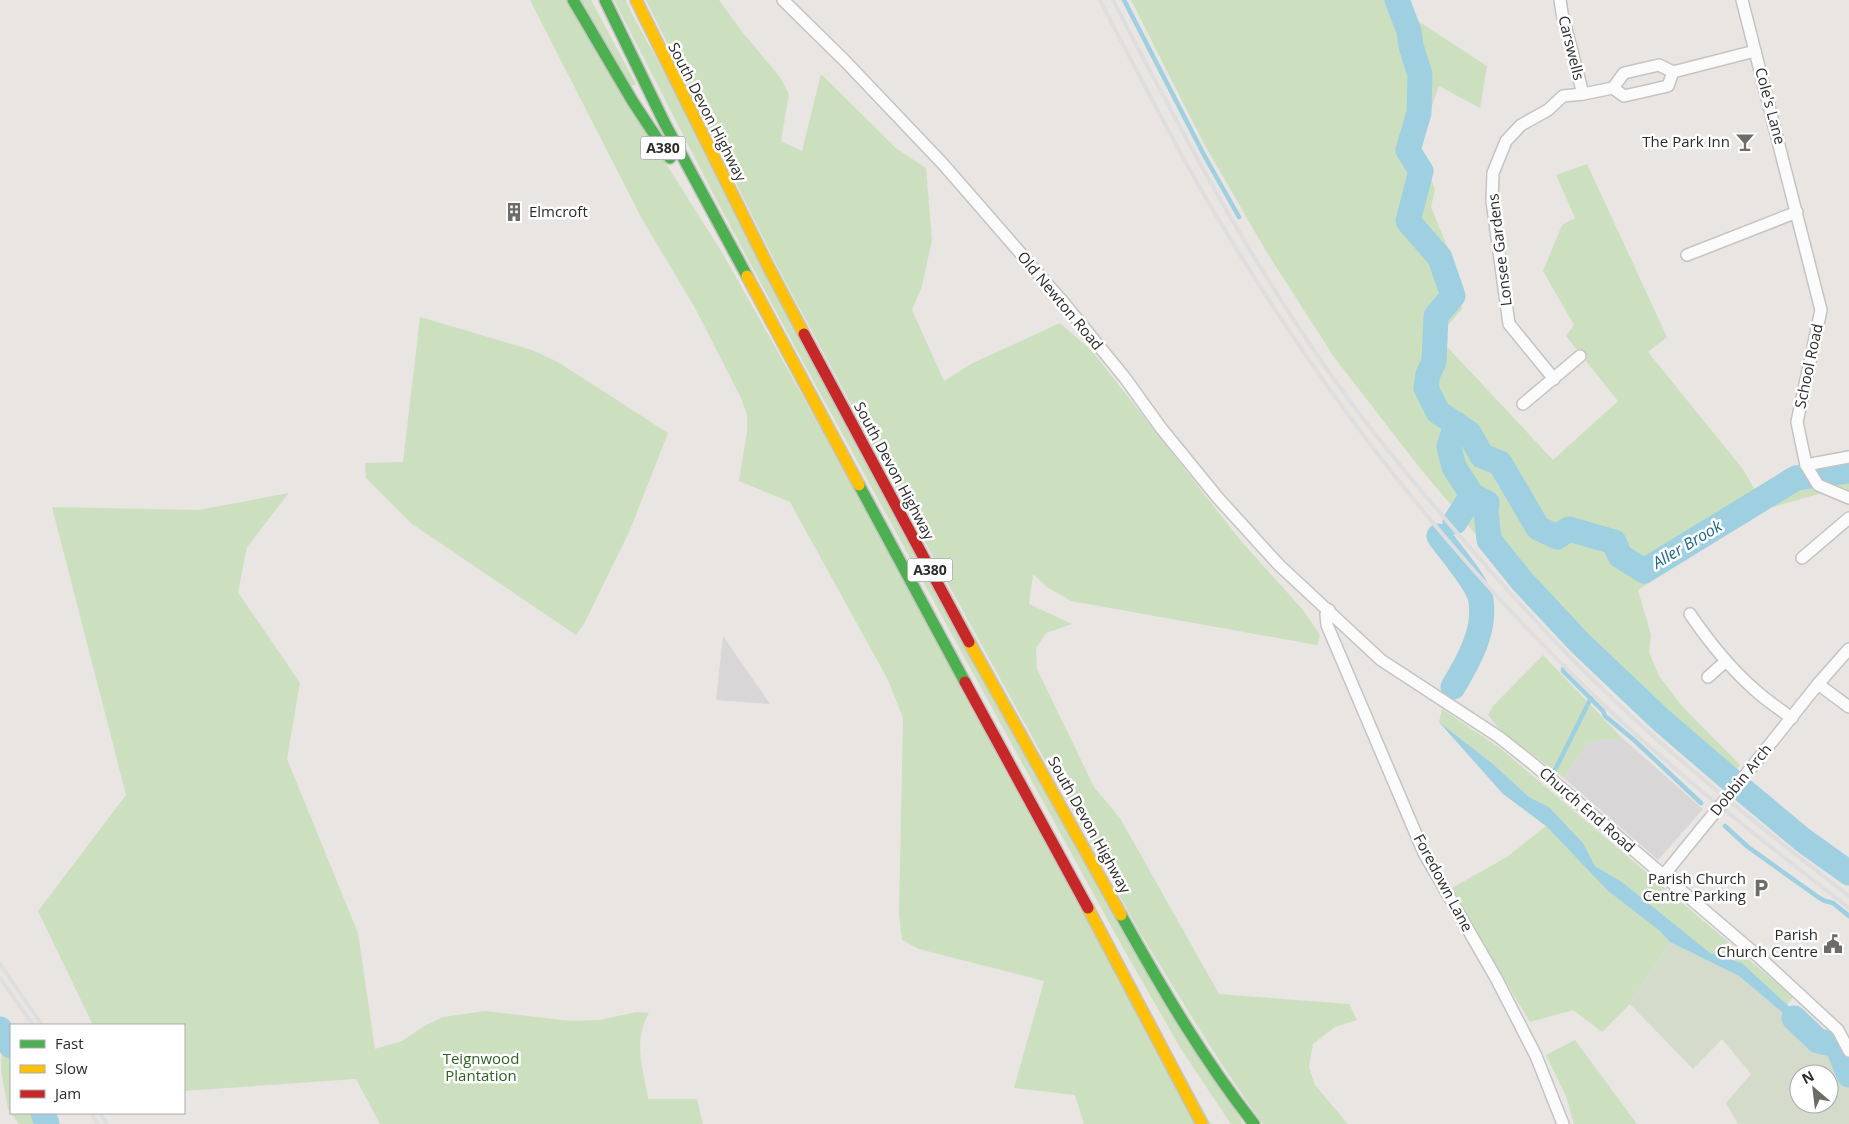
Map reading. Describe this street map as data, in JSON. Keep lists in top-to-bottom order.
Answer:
{
  "streets": {
    "highway": ["South Devon Highway", "A380"],
    "street": [
      "Carswells",
      "Cole's Lane",
      "Lonsee Gardens",
      "Old Newton Road",
      "School Road",
      "Dobbin Arch",
      "Church End Road",
      "Foredown Lane"
    ]
  },
  "crossings": [
    ["Carswells", "Lonsee Gardens"],
    ["Cole's Lane", "School Road"],
    ["Old Newton Road", "Church End Road"],
    ["Old Newton Road", "Foredown Lane"],
    ["Dobbin Arch", "Church End Road"],
    ["Church End Road", "Foredown Lane"]
  ],
  "water": ["Aller Brook"],
  "parks": ["Teignwood Plantation"],
  "places": {
    "bar": ["The Park Inn"],
    "building": ["Elmcroft"],
    "parking": ["Parish Church Centre Parking"],
    "public building": ["Parish Church Centre"]
  },
  "legend": ["Fast", "Slow", "Jam"],
  "north": "top left"
}
